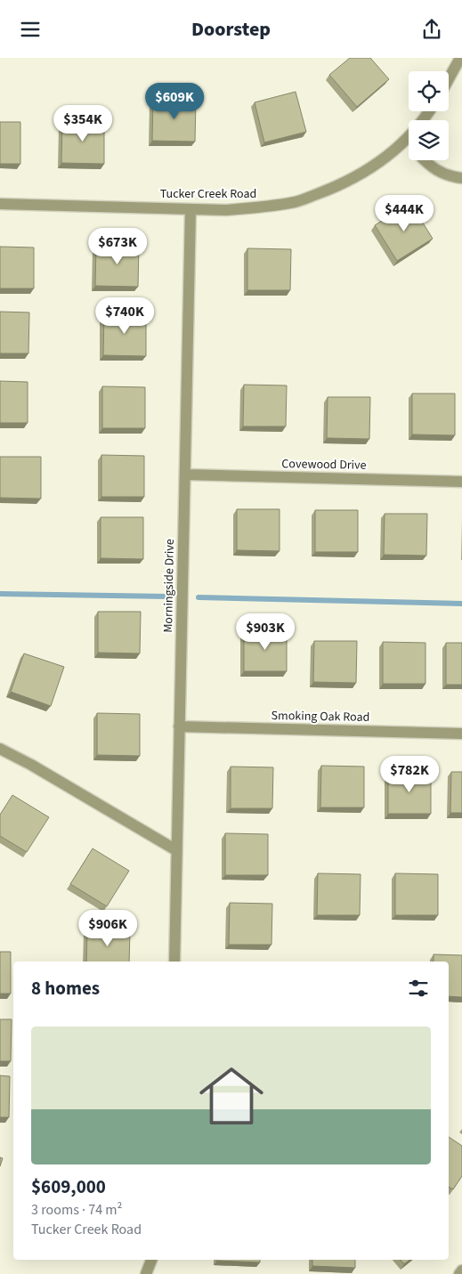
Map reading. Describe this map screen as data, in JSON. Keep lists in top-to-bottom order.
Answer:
{
  "streets": {
    "street": [
      "Tucker Creek Road",
      "Covewood Drive",
      "Morningside Drive",
      "Smoking Oak Road"
    ]
  },
  "crossings": [
    ["Tucker Creek Road", "Morningside Drive"],
    ["Covewood Drive", "Morningside Drive"],
    ["Morningside Drive", "Smoking Oak Road"]
  ],
  "page": {
    "header": "Doorstep",
    "price": [
      "$609K",
      "$354K",
      "$444K",
      "$673K",
      "$740K",
      "$903K",
      "$782K",
      "$906K"
    ],
    "heading": "8 homes",
    "list": [
      {
        "name": "$609,000",
        "note": "3 rooms · 74 m² · Tucker Creek Road"
      }
    ]
  }
}
